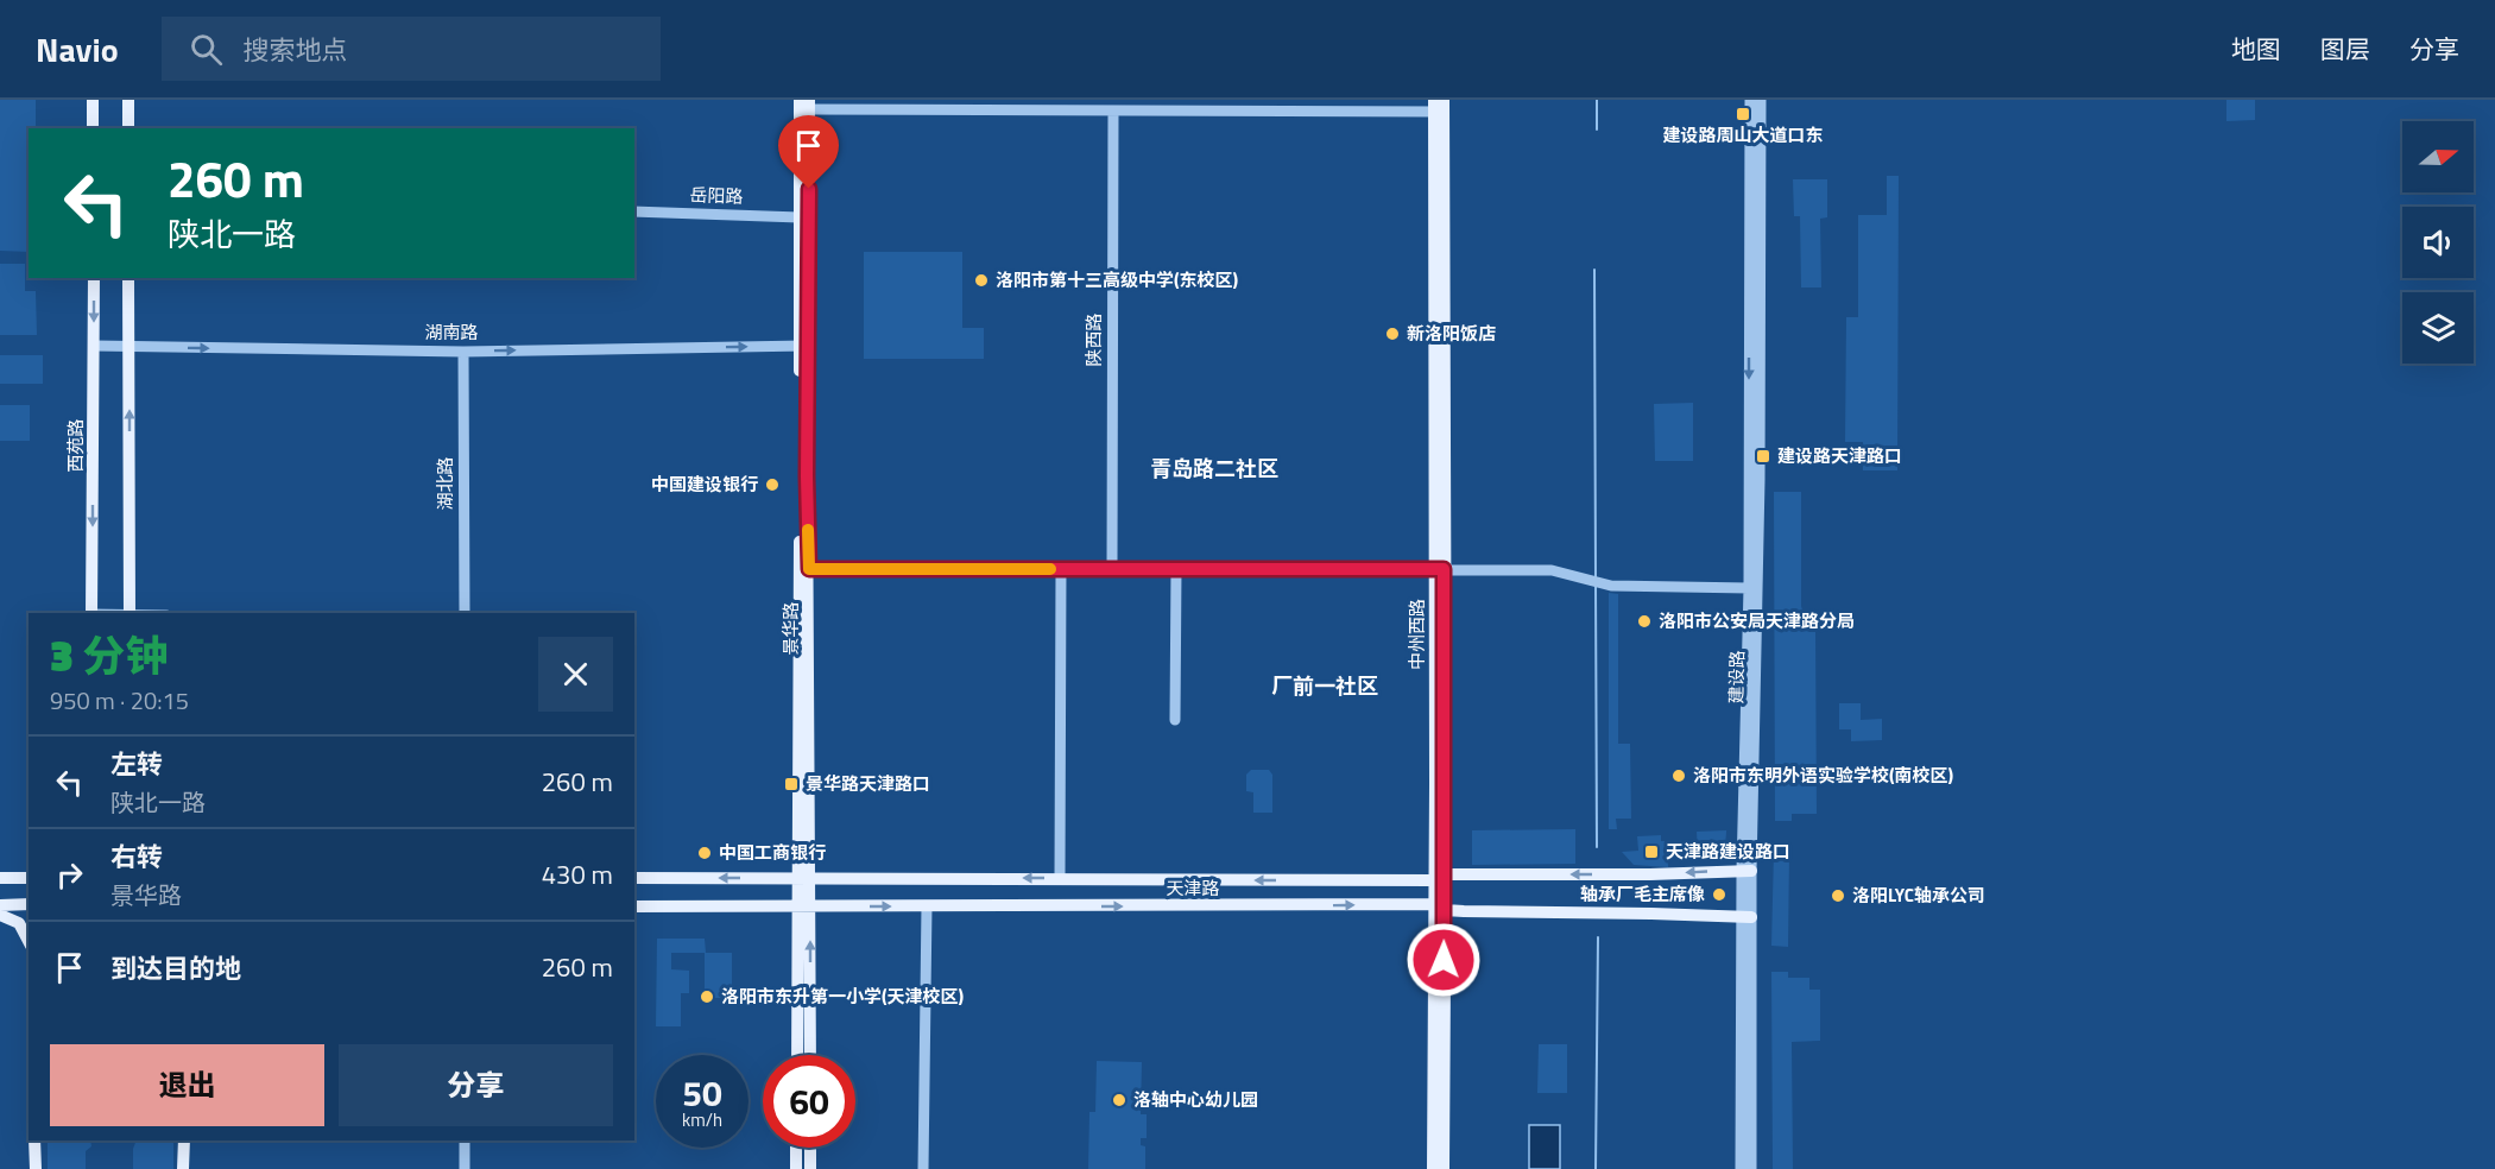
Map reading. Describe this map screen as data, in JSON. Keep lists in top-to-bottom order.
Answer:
{
  "streets": {
    "main road": [
      "西苑路",
      "景华路",
      "中州西路",
      "天津路"
    ],
    "street": [
      "岳阳路",
      "湖南路",
      "陕西路",
      "湖北路",
      "建设路"
    ]
  },
  "crossings": [
    ["岳阳路", "景华路"],
    ["湖南路", "西苑路"],
    ["湖南路", "湖北路"],
    ["湖南路", "景华路"],
    ["景华路", "天津路"],
    ["中州西路", "天津路"],
    ["建设路", "天津路"]
  ],
  "one_way": ["湖南路"],
  "districts": ["青岛路二社区", "厂前一社区"],
  "places": {
    "transit": [
      "建设路周山大道口东",
      "建设路天津路口",
      "景华路天津路口",
      "天津路建设路口"
    ],
    "other": [
      "洛阳市第十三高级中学(东校区)",
      "新洛阳饭店",
      "中国建设银行",
      "洛阳市公安局天津路分局",
      "洛阳市东明外语实验学校(南校区)",
      "中国工商银行",
      "轴承厂毛主席像",
      "洛阳LYC轴承公司",
      "洛阳市东升第一小学(天津校区)",
      "洛轴中心幼儿园"
    ]
  },
  "north": "right",
  "page": {
    "header": "Navio",
    "search": "搜索地点",
    "nav": ["地图", "图层", "分享"],
    "turn": ["260 m", "陕北一路"],
    "heading": ["3 分钟", "950 m · 20:15"],
    "list": [
      {
        "name": "左转",
        "note": "陕北一路",
        "value": "260 m"
      },
      {
        "name": "右转",
        "note": "景华路",
        "value": "430 m"
      },
      {
        "name": "到达目的地",
        "value": "260 m"
      }
    ],
    "buttons": ["退出", "分享"],
    "speed": "50 km/h",
    "limit": "60"
  }
}
